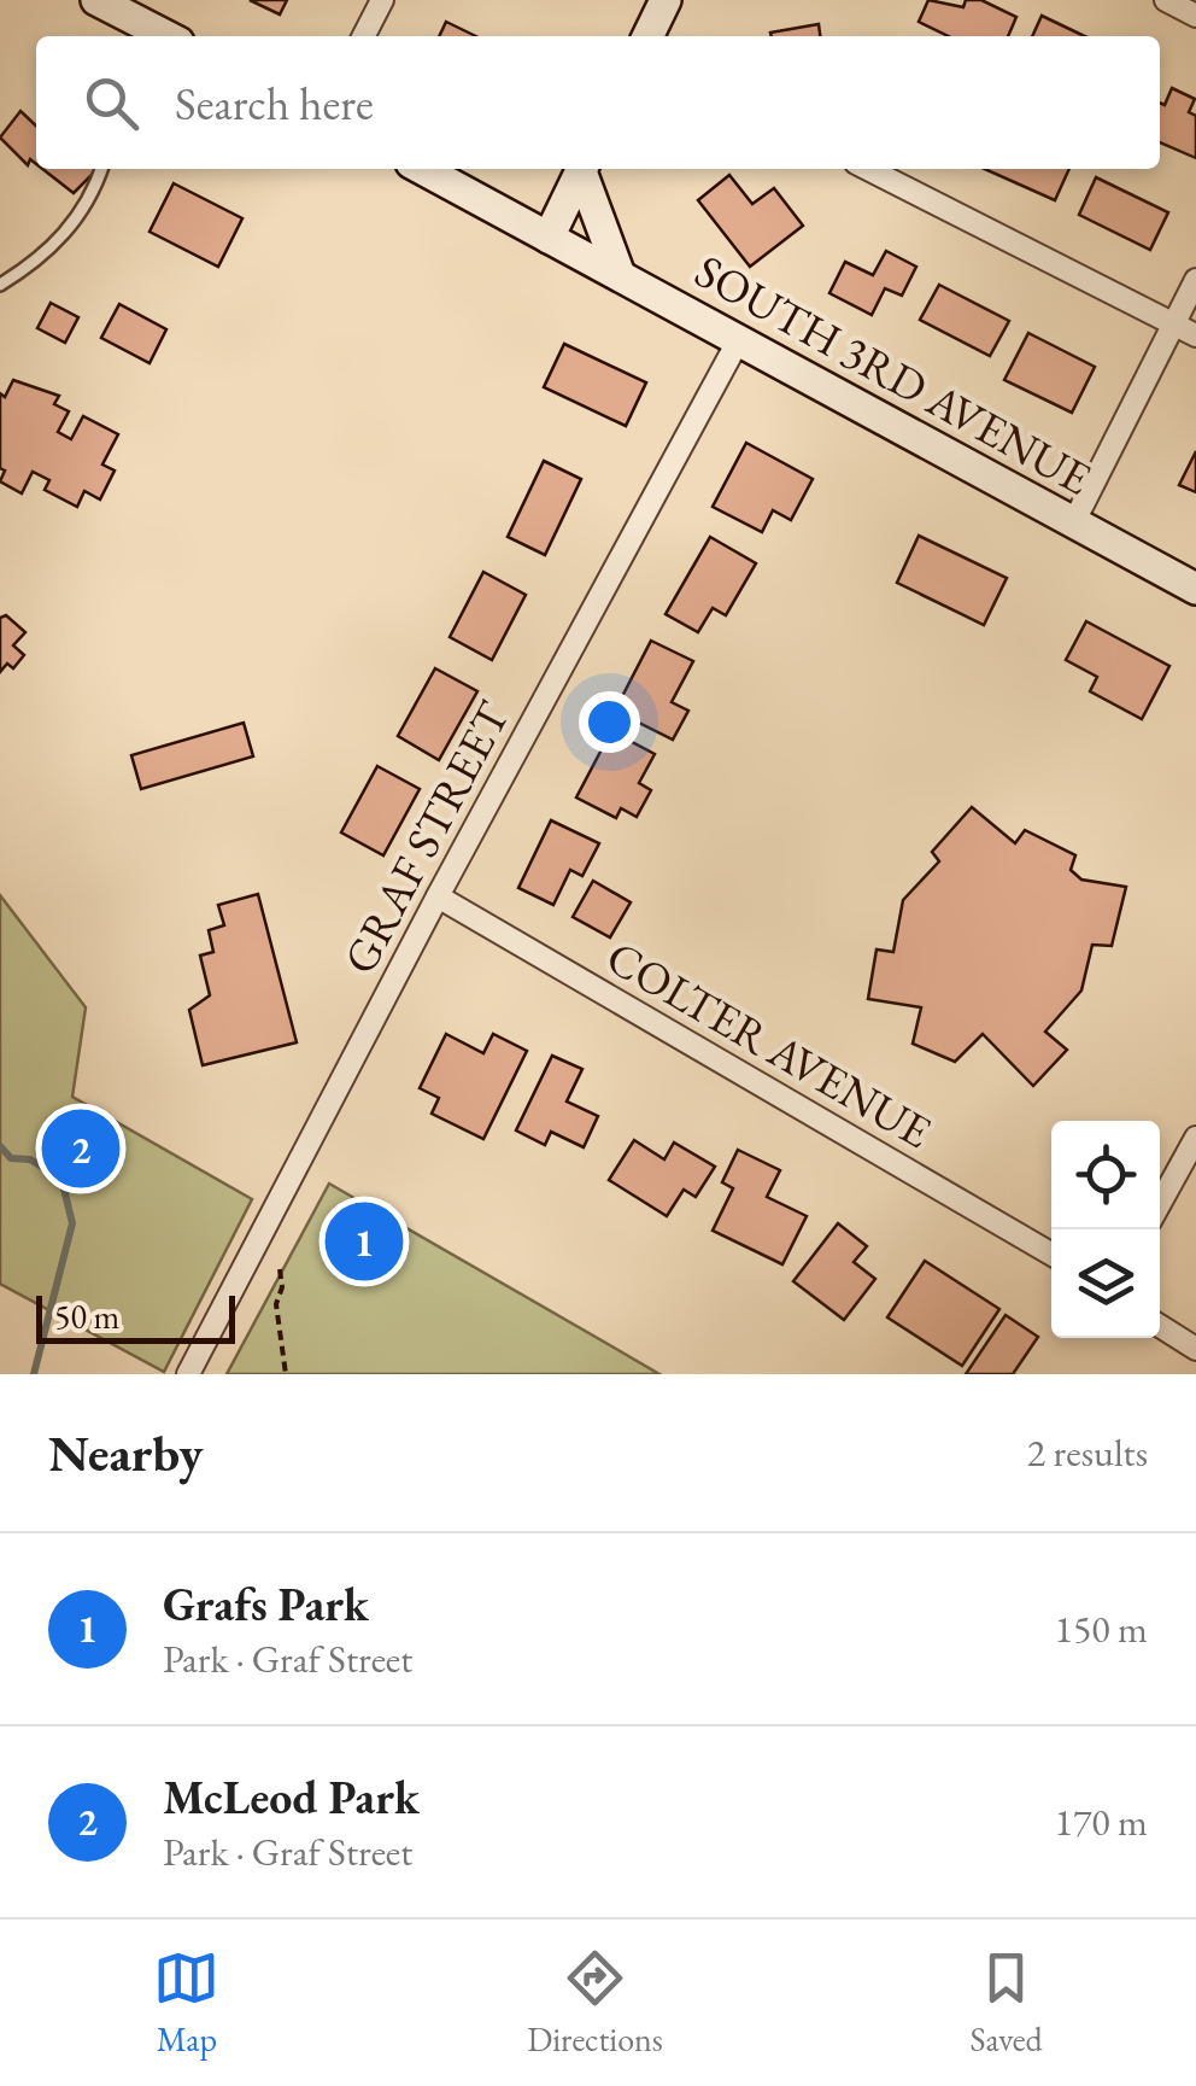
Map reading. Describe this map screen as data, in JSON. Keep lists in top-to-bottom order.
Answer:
{
  "streets": {
    "main road": ["SOUTH 3RD AVENUE"],
    "street": ["GRAF STREET", "COLTER AVENUE"]
  },
  "crossings": [
    ["SOUTH 3RD AVENUE", "GRAF STREET"],
    ["GRAF STREET", "COLTER AVENUE"]
  ],
  "scale_bar": "50 m",
  "page": {
    "search": "Search here",
    "pins": ["2", "1"],
    "scale": "50 m",
    "heading": ["Nearby", "2 results"],
    "list": [
      {
        "mark": "1",
        "name": "Grafs Park",
        "note": "Park · Graf Street",
        "value": "150 m"
      },
      {
        "mark": "2",
        "name": "McLeod Park",
        "note": "Park · Graf Street",
        "value": "170 m"
      }
    ],
    "nav": ["Map", "Directions", "Saved"]
  }
}
